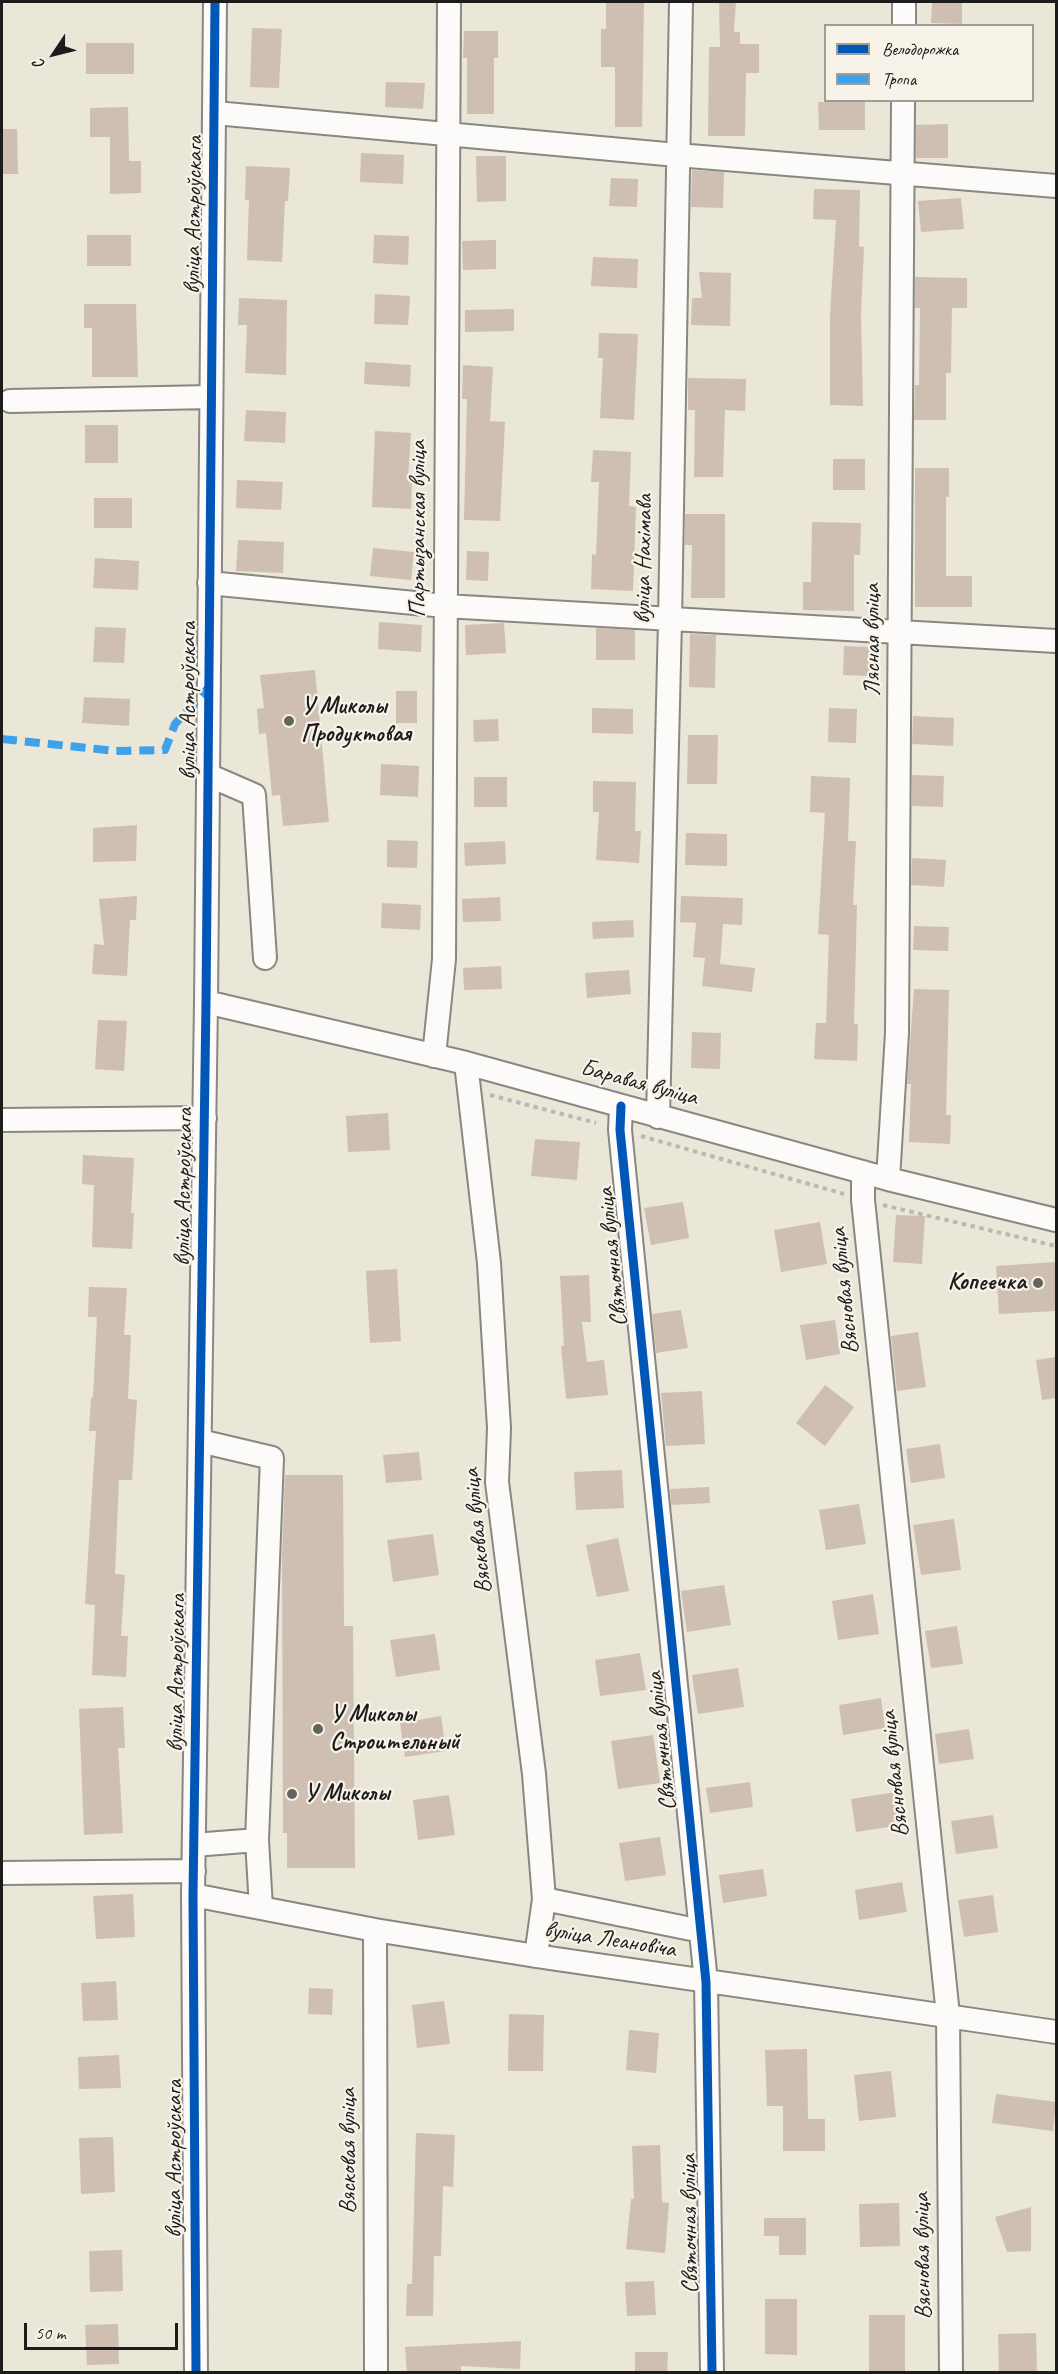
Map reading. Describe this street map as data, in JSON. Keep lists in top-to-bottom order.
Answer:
{
  "streets": {
    "street": [
      "вуліца Астроўскага",
      "Партызанская вуліца",
      "вуліца Нахімава",
      "Лясная вуліца",
      "Баравая вуліца",
      "Святочная вуліца",
      "Вясновая вуліца",
      "Вясковая вуліца",
      "вуліца Леановіча"
    ]
  },
  "crossings": [
    ["вуліца Астроўскага", "Баравая вуліца"],
    ["вуліца Астроўскага", "вуліца Леановіча"],
    ["Партызанская вуліца", "Баравая вуліца"],
    ["вуліца Нахімава", "Баравая вуліца"],
    ["Лясная вуліца", "Баравая вуліца"],
    ["Баравая вуліца", "Святочная вуліца"],
    ["Баравая вуліца", "Вясновая вуліца"],
    ["Баравая вуліца", "Вясковая вуліца"],
    ["Святочная вуліца", "вуліца Леановіча"],
    ["Вясновая вуліца", "вуліца Леановіча"],
    ["Вясковая вуліца", "вуліца Леановіча"]
  ],
  "places": [
    "У Миколы Продуктовая",
    "Копеечка",
    "У Миколы Строительный",
    "У Миколы"
  ],
  "legend": ["Велодорожка", "Тропа"],
  "scale_bar": "50 m",
  "north": "bottom left"
}
